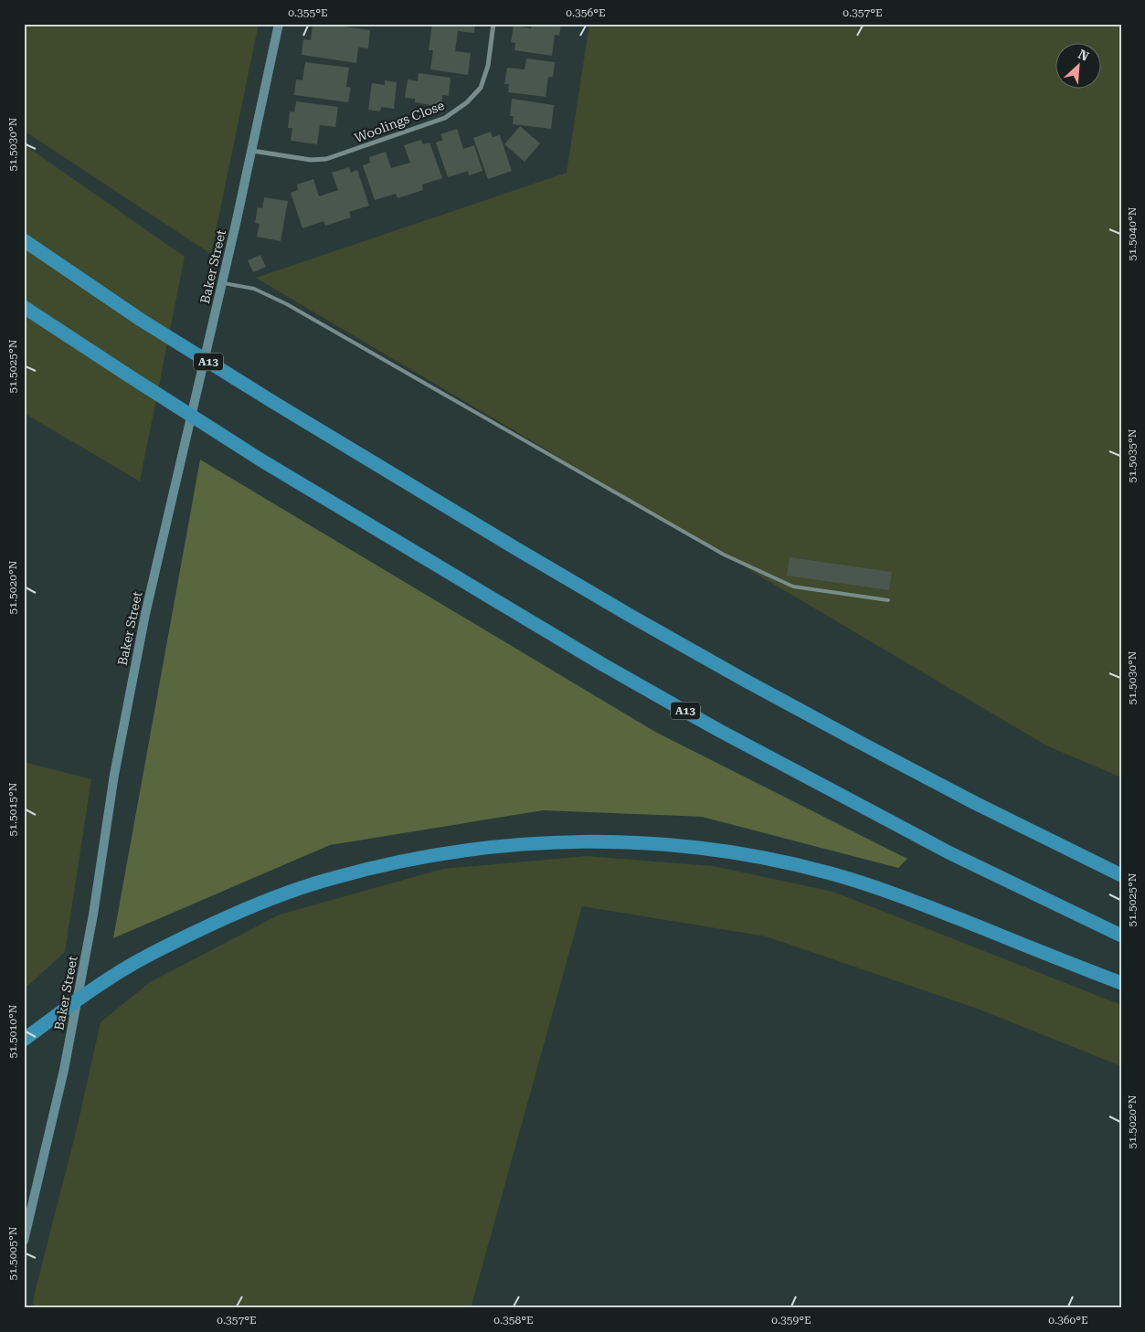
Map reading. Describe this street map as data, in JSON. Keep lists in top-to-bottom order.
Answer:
{
  "streets": {
    "highway": ["A13"],
    "main road": ["Baker Street"],
    "street": ["Woolings Close"]
  },
  "crossings": [
    ["Woolings Close", "Baker Street"]
  ],
  "north": "top right",
  "coordinates": [
    "0.355°E",
    "0.356°E",
    "0.357°E",
    "51.5030°N",
    "51.5040°N",
    "51.5025°N",
    "51.5035°N",
    "51.5020°N",
    "51.5015°N",
    "51.5010°N",
    "51.5005°N",
    "0.358°E",
    "0.359°E",
    "0.360°E"
  ]
}
